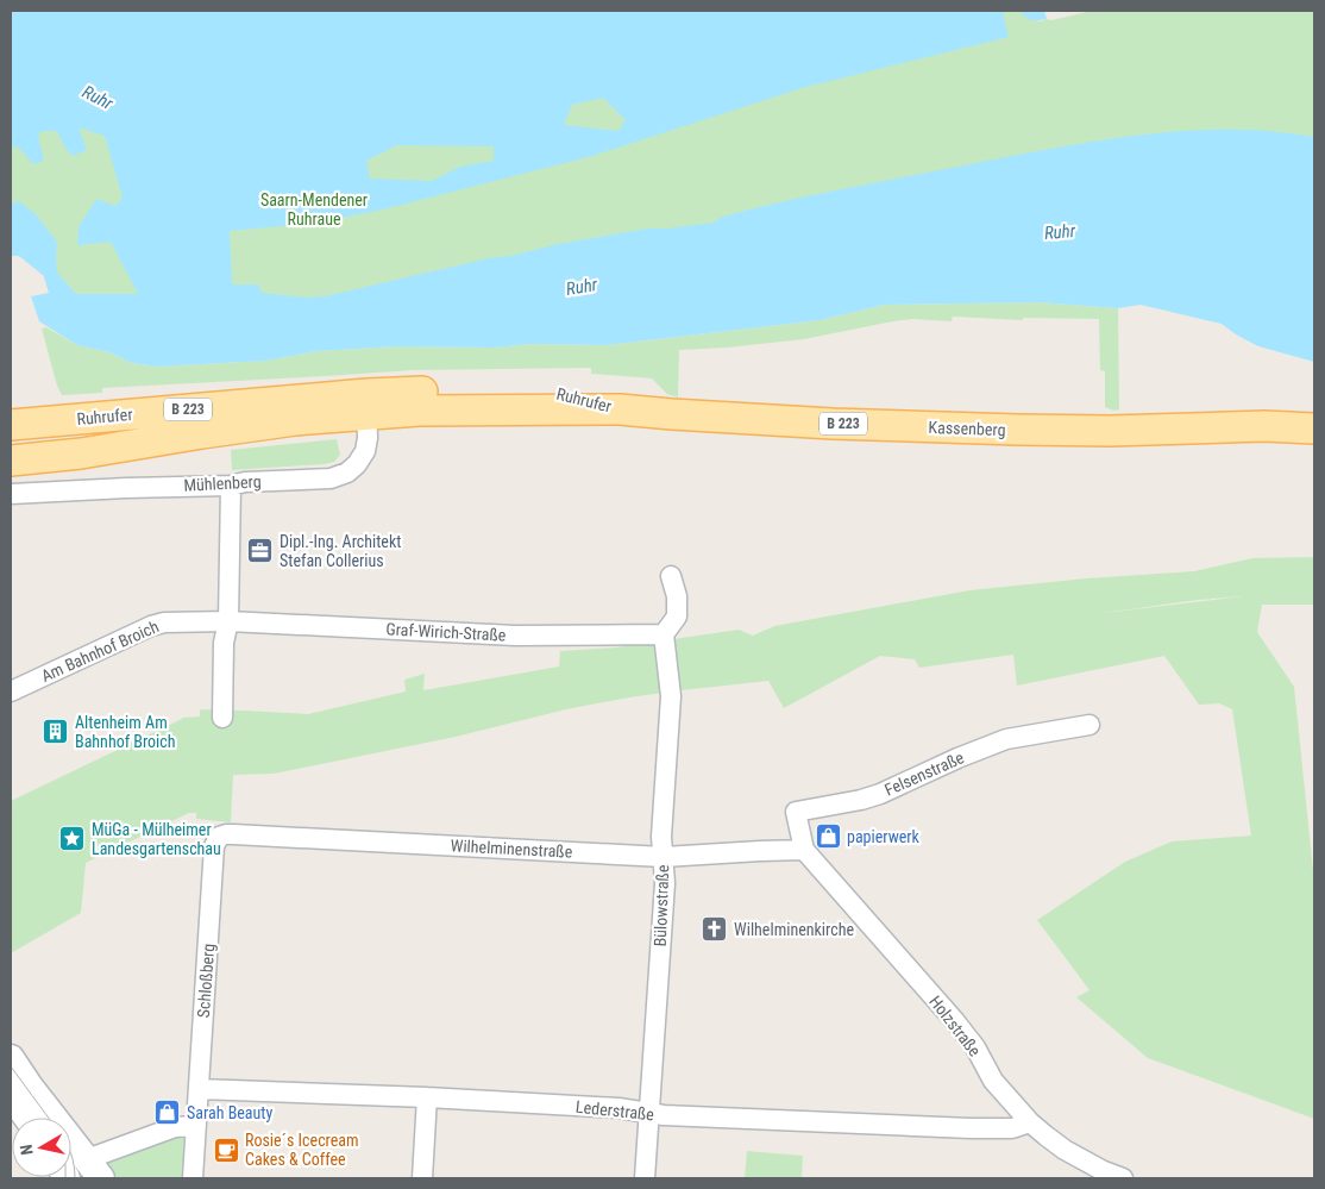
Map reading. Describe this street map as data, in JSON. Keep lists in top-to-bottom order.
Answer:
{
  "streets": {
    "main road": ["Ruhrufer", "B 223", "Kassenberg"],
    "street": [
      "Mühlenberg",
      "Graf-Wirich-Straße",
      "Am Bahnhof Broich",
      "Felsenstraße",
      "Wilhelminenstraße",
      "Bülowstraße",
      "Schloßberg",
      "Holzstraße",
      "Lederstraße"
    ]
  },
  "crossings": [
    ["Ruhrufer", "Kassenberg"],
    ["Ruhrufer", "Mühlenberg"],
    ["Graf-Wirich-Straße", "Am Bahnhof Broich"],
    ["Graf-Wirich-Straße", "Bülowstraße"],
    ["Felsenstraße", "Wilhelminenstraße"],
    ["Felsenstraße", "Holzstraße"],
    ["Wilhelminenstraße", "Bülowstraße"],
    ["Wilhelminenstraße", "Schloßberg"],
    ["Wilhelminenstraße", "Holzstraße"],
    ["Bülowstraße", "Lederstraße"],
    ["Schloßberg", "Lederstraße"],
    ["Holzstraße", "Lederstraße"]
  ],
  "water": ["Ruhr"],
  "parks": ["Saarn-Mendener Ruhraue"],
  "places": {
    "office": ["Dipl.-Ing. Architekt Stefan Collerius"],
    "building": ["Altenheim Am Bahnhof Broich"],
    "shop": ["papierwerk", "Sarah Beauty"],
    "place": ["MüGa - Mülheimer Landesgartenschau"],
    "church": ["Wilhelminenkirche"],
    "cafe": ["Rosie´s Icecream Cakes & Coffee"]
  },
  "north": "left"
}
